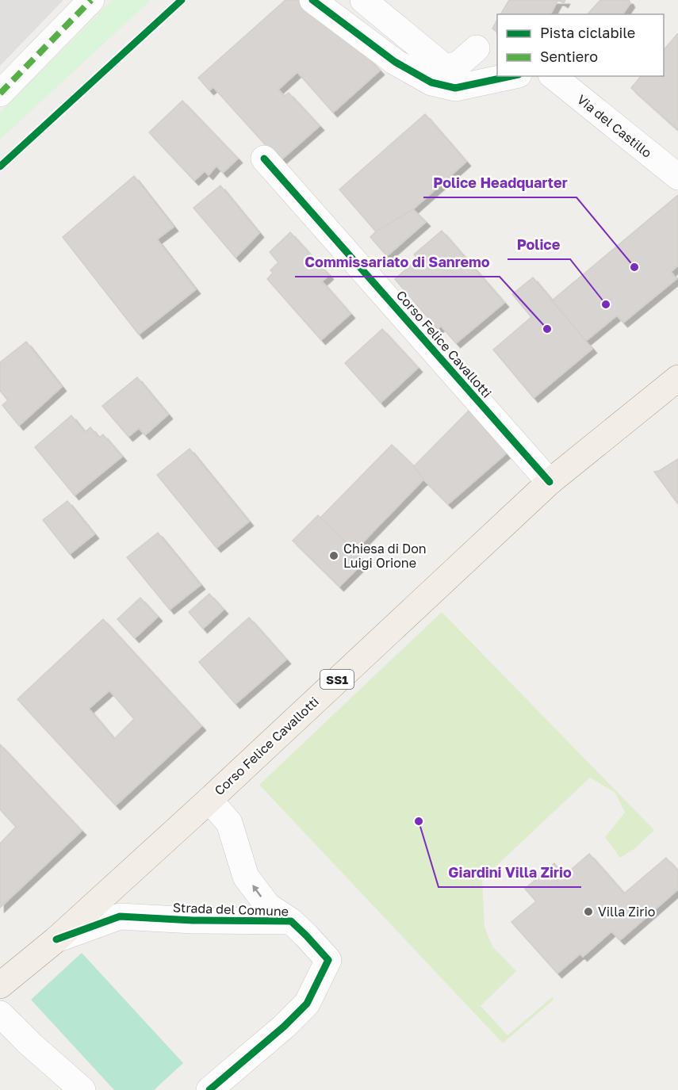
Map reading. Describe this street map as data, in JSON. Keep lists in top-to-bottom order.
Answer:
{
  "streets": {
    "main road": ["Corso Felice Cavallotti", "SS1"],
    "street": ["Via del Castillo", "Strada del Comune"]
  },
  "crossings": [
    ["Corso Felice Cavallotti", "Strada del Comune"]
  ],
  "places": [
    "Police Headquarter",
    "Police",
    "Commissariato di Sanremo",
    "Chiesa di Don Luigi Orione",
    "Giardini Villa Zirio",
    "Villa Zirio"
  ],
  "legend": ["Pista ciclabile", "Sentiero"]
}
